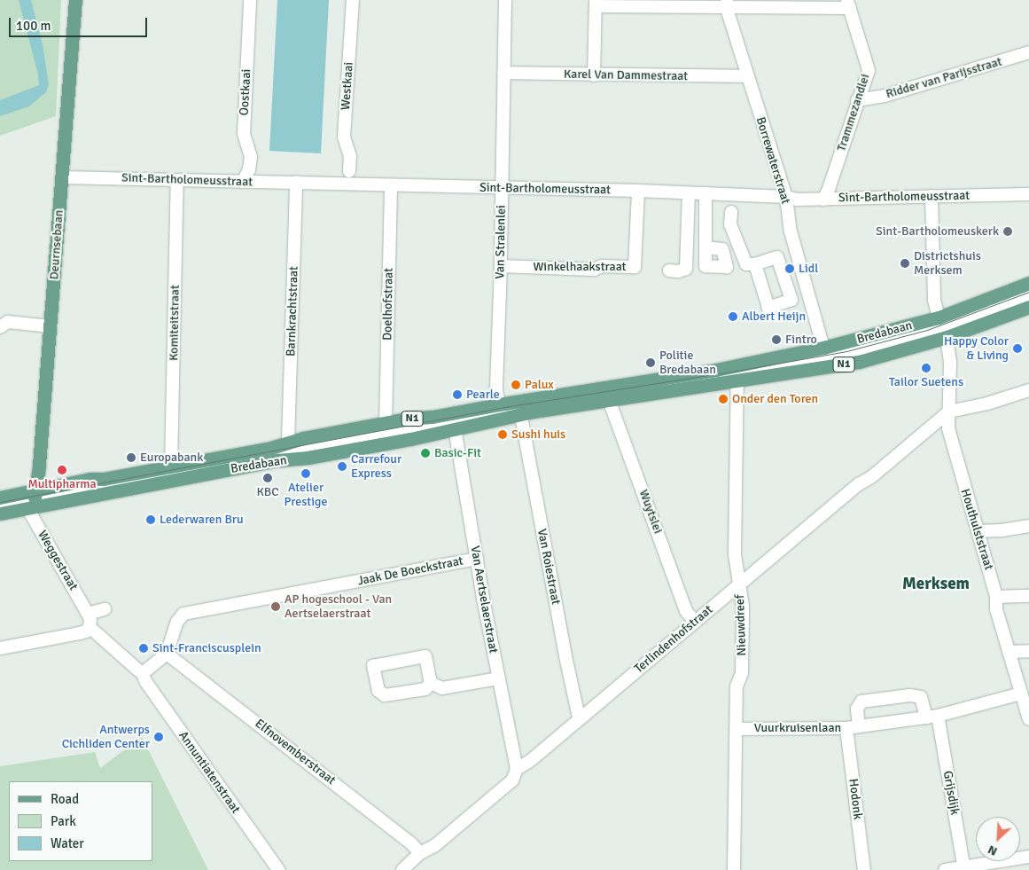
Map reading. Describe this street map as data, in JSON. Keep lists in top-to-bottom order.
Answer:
{
  "streets": {
    "main road": ["Deurnsebaan", "Bredabaan", "N1"],
    "street": [
      "Karel Van Dammestraat",
      "Ridder van Parijsstraat",
      "Westkaai",
      "Oostkaai",
      "Trammezandlei",
      "Borrewaterstraat",
      "Sint-Bartholomeusstraat",
      "Van Stralenlei",
      "Winkelhaakstraat",
      "Doelhofstraat",
      "Barnkrachtstraat",
      "Komiteitstraat",
      "Wuytslei",
      "Houthulststraat",
      "Weggestraat",
      "Van Roiestraat",
      "Jaak De Boeckstraat",
      "Van Aertselaerstraat",
      "Nieuwdreef",
      "Terlindenhofstraat",
      "Vuurkruisenlaan",
      "Elfnovemberstraat",
      "Annuntiatenstraat",
      "Grijsdijk",
      "Hodonk"
    ]
  },
  "crossings": [
    ["Karel Van Dammestraat", "Borrewaterstraat"],
    ["Karel Van Dammestraat", "Van Stralenlei"],
    ["Ridder van Parijsstraat", "Trammezandlei"],
    ["Oostkaai", "Sint-Bartholomeusstraat"],
    ["Trammezandlei", "Sint-Bartholomeusstraat"],
    ["Borrewaterstraat", "Sint-Bartholomeusstraat"],
    ["Borrewaterstraat", "Bredabaan"],
    ["Sint-Bartholomeusstraat", "Van Stralenlei"],
    ["Sint-Bartholomeusstraat", "Deurnsebaan"],
    ["Sint-Bartholomeusstraat", "Winkelhaakstraat"],
    ["Sint-Bartholomeusstraat", "Doelhofstraat"],
    ["Sint-Bartholomeusstraat", "Barnkrachtstraat"],
    ["Sint-Bartholomeusstraat", "Komiteitstraat"],
    ["Van Stralenlei", "Winkelhaakstraat"],
    ["Van Stralenlei", "Bredabaan"],
    ["Van Stralenlei", "Van Roiestraat"],
    ["Deurnsebaan", "Bredabaan"],
    ["Deurnsebaan", "Weggestraat"],
    ["Doelhofstraat", "Bredabaan"],
    ["Barnkrachtstraat", "Bredabaan"],
    ["Komiteitstraat", "Bredabaan"],
    ["Bredabaan", "Wuytslei"],
    ["Bredabaan", "Houthulststraat"],
    ["Bredabaan", "Weggestraat"],
    ["Bredabaan", "Van Roiestraat"],
    ["Bredabaan", "Van Aertselaerstraat"],
    ["Bredabaan", "Nieuwdreef"],
    ["Wuytslei", "Terlindenhofstraat"],
    ["Houthulststraat", "Terlindenhofstraat"],
    ["Houthulststraat", "Vuurkruisenlaan"],
    ["Van Roiestraat", "Terlindenhofstraat"],
    ["Jaak De Boeckstraat", "Van Aertselaerstraat"],
    ["Jaak De Boeckstraat", "Elfnovemberstraat"],
    ["Van Aertselaerstraat", "Terlindenhofstraat"],
    ["Nieuwdreef", "Terlindenhofstraat"],
    ["Nieuwdreef", "Vuurkruisenlaan"],
    ["Terlindenhofstraat", "Elfnovemberstraat"],
    ["Vuurkruisenlaan", "Grijsdijk"],
    ["Vuurkruisenlaan", "Hodonk"]
  ],
  "districts": ["Merksem"],
  "places": [
    "Sint-Bartholomeuskerk",
    "Districtshuis Merksem",
    "Lidl",
    "Albert Heijn",
    "Fintro",
    "Happy Color & Living",
    "Politie Bredabaan",
    "Tailor Suetens",
    "Palux",
    "Pearle",
    "Onder den Toren",
    "Sushi huis",
    "Basic-Fit",
    "Europabank",
    "Carrefour Express",
    "Multipharma",
    "Atelier Prestige",
    "KBC",
    "Lederwaren Bru",
    "AP hogeschool - Van Aertselaerstraat",
    "Sint-Franciscusplein",
    "Antwerps Cichliden Center"
  ],
  "legend": ["Road", "Park", "Water"],
  "scale_bar": "100 m",
  "north": "bottom left"
}
